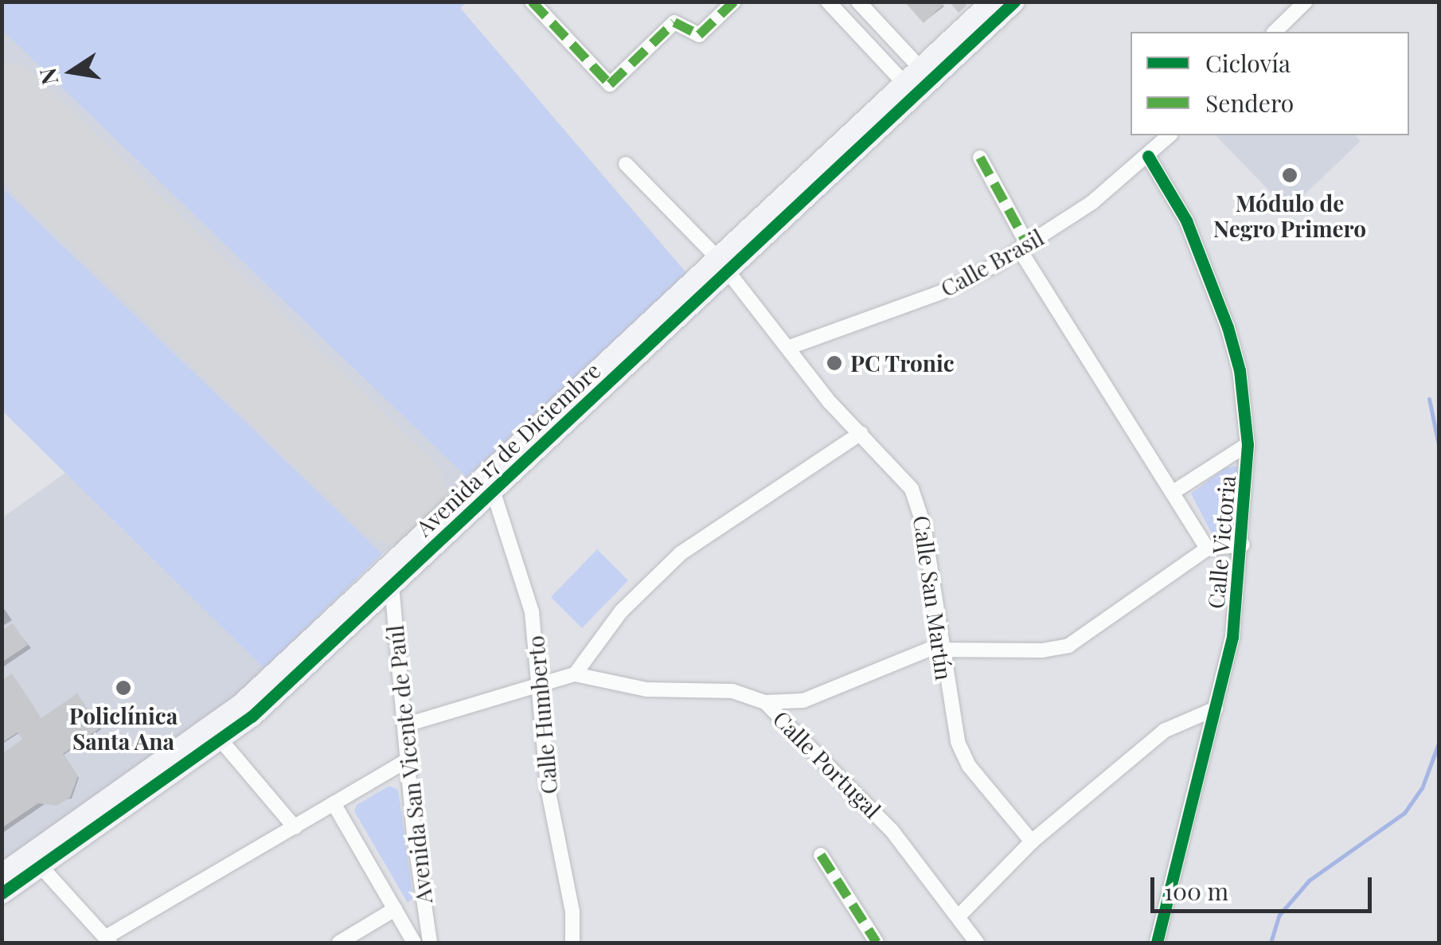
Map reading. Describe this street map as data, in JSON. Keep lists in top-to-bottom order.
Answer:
{
  "streets": {
    "street": [
      "Calle Brasil",
      "Avenida 17 de Diciembre",
      "Calle Victoria",
      "Calle San Martín",
      "Calle Humberto",
      "Avenida San Vicente de Paúl",
      "Calle Portugal"
    ]
  },
  "crossings": [
    ["Calle Brasil", "Calle Victoria"],
    ["Calle Brasil", "Calle San Martín"],
    ["Avenida 17 de Diciembre", "Calle San Martín"],
    ["Avenida 17 de Diciembre", "Calle Humberto"],
    ["Avenida 17 de Diciembre", "Avenida San Vicente de Paúl"]
  ],
  "places": ["Módulo de Negro Primero", "PC Tronic", "Policlínica Santa Ana"],
  "legend": ["Ciclovía", "Sendero"],
  "scale_bar": "100 m",
  "north": "left"
}
